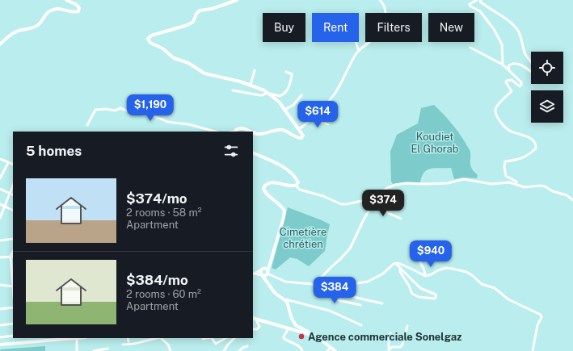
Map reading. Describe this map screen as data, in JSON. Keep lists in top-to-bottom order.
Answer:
{
  "parks": ["Koudiet El Ghorab", "Cimetière chrétien"],
  "places": ["Agence commerciale Sonelgaz"],
  "page": {
    "chip": [
      "Buy",
      "Rent",
      "Filters",
      "New"
    ],
    "price": [
      "$1,190",
      "$614",
      "$374",
      "$940",
      "$384"
    ],
    "heading": "5 homes",
    "list": [
      {
        "name": "$374/mo",
        "note": "2 rooms · 58 m² · Apartment"
      },
      {
        "name": "$384/mo",
        "note": "2 rooms · 60 m² · Apartment"
      }
    ]
  }
}
